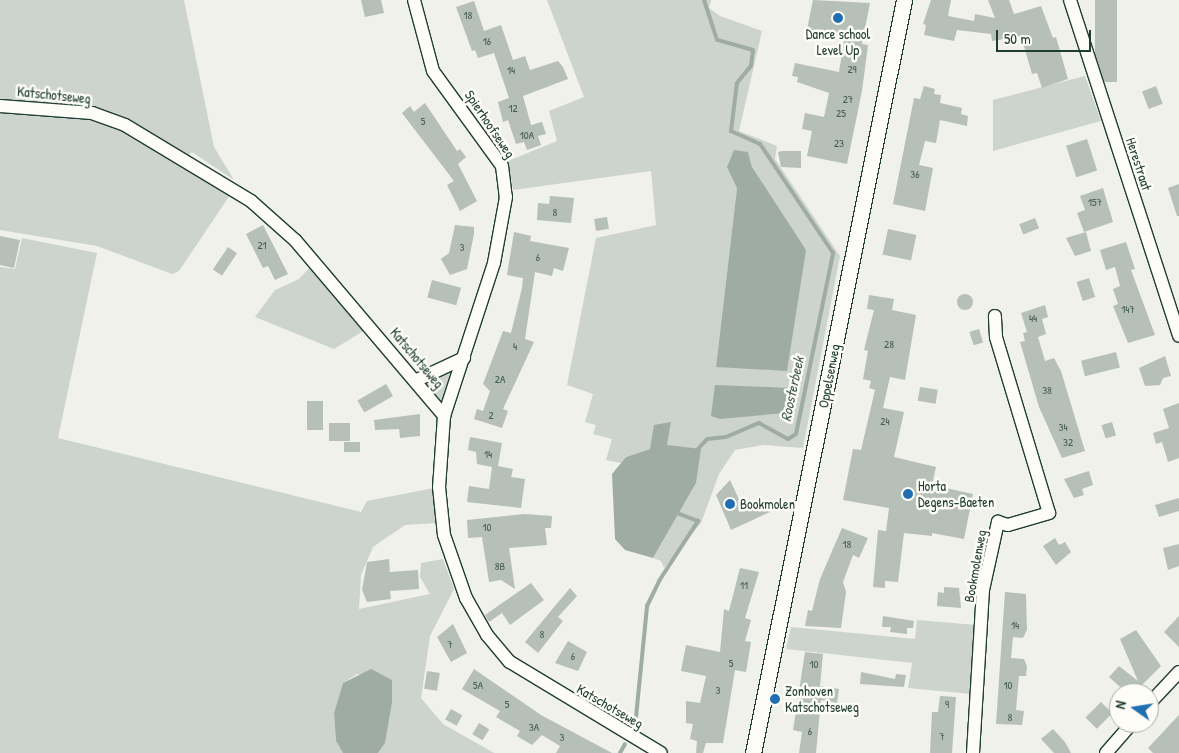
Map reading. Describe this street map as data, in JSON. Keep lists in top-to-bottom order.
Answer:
{
  "streets": {
    "street": [
      "Katschotseweg",
      "Spierhoofseweg",
      "Herestraat",
      "Oppelsenweg",
      "Bookmolenweg"
    ]
  },
  "crossings": [
    ["Katschotseweg", "Spierhoofseweg"]
  ],
  "water": ["Roosterbeek"],
  "places": [
    "Dance school Level Up",
    "Horta Degens-Baeten",
    "Bookmolen",
    "Zonhoven Katschotseweg"
  ],
  "house_numbers": [
    "18",
    "16",
    "29",
    "14",
    "27",
    "12",
    "25",
    "5",
    "10A",
    "23",
    "36",
    "157",
    "8",
    "21",
    "3",
    "6",
    "147",
    "44",
    "28",
    "4",
    "2A",
    "38",
    "2",
    "24",
    "34",
    "32",
    "14",
    "10",
    "18",
    "8B",
    "11",
    "14",
    "8",
    "7",
    "6",
    "5",
    "10",
    "5A",
    "10",
    "3",
    "5",
    "9",
    "8",
    "3A",
    "6",
    "7",
    "3"
  ],
  "scale_bar": "50 m",
  "north": "left"
}
